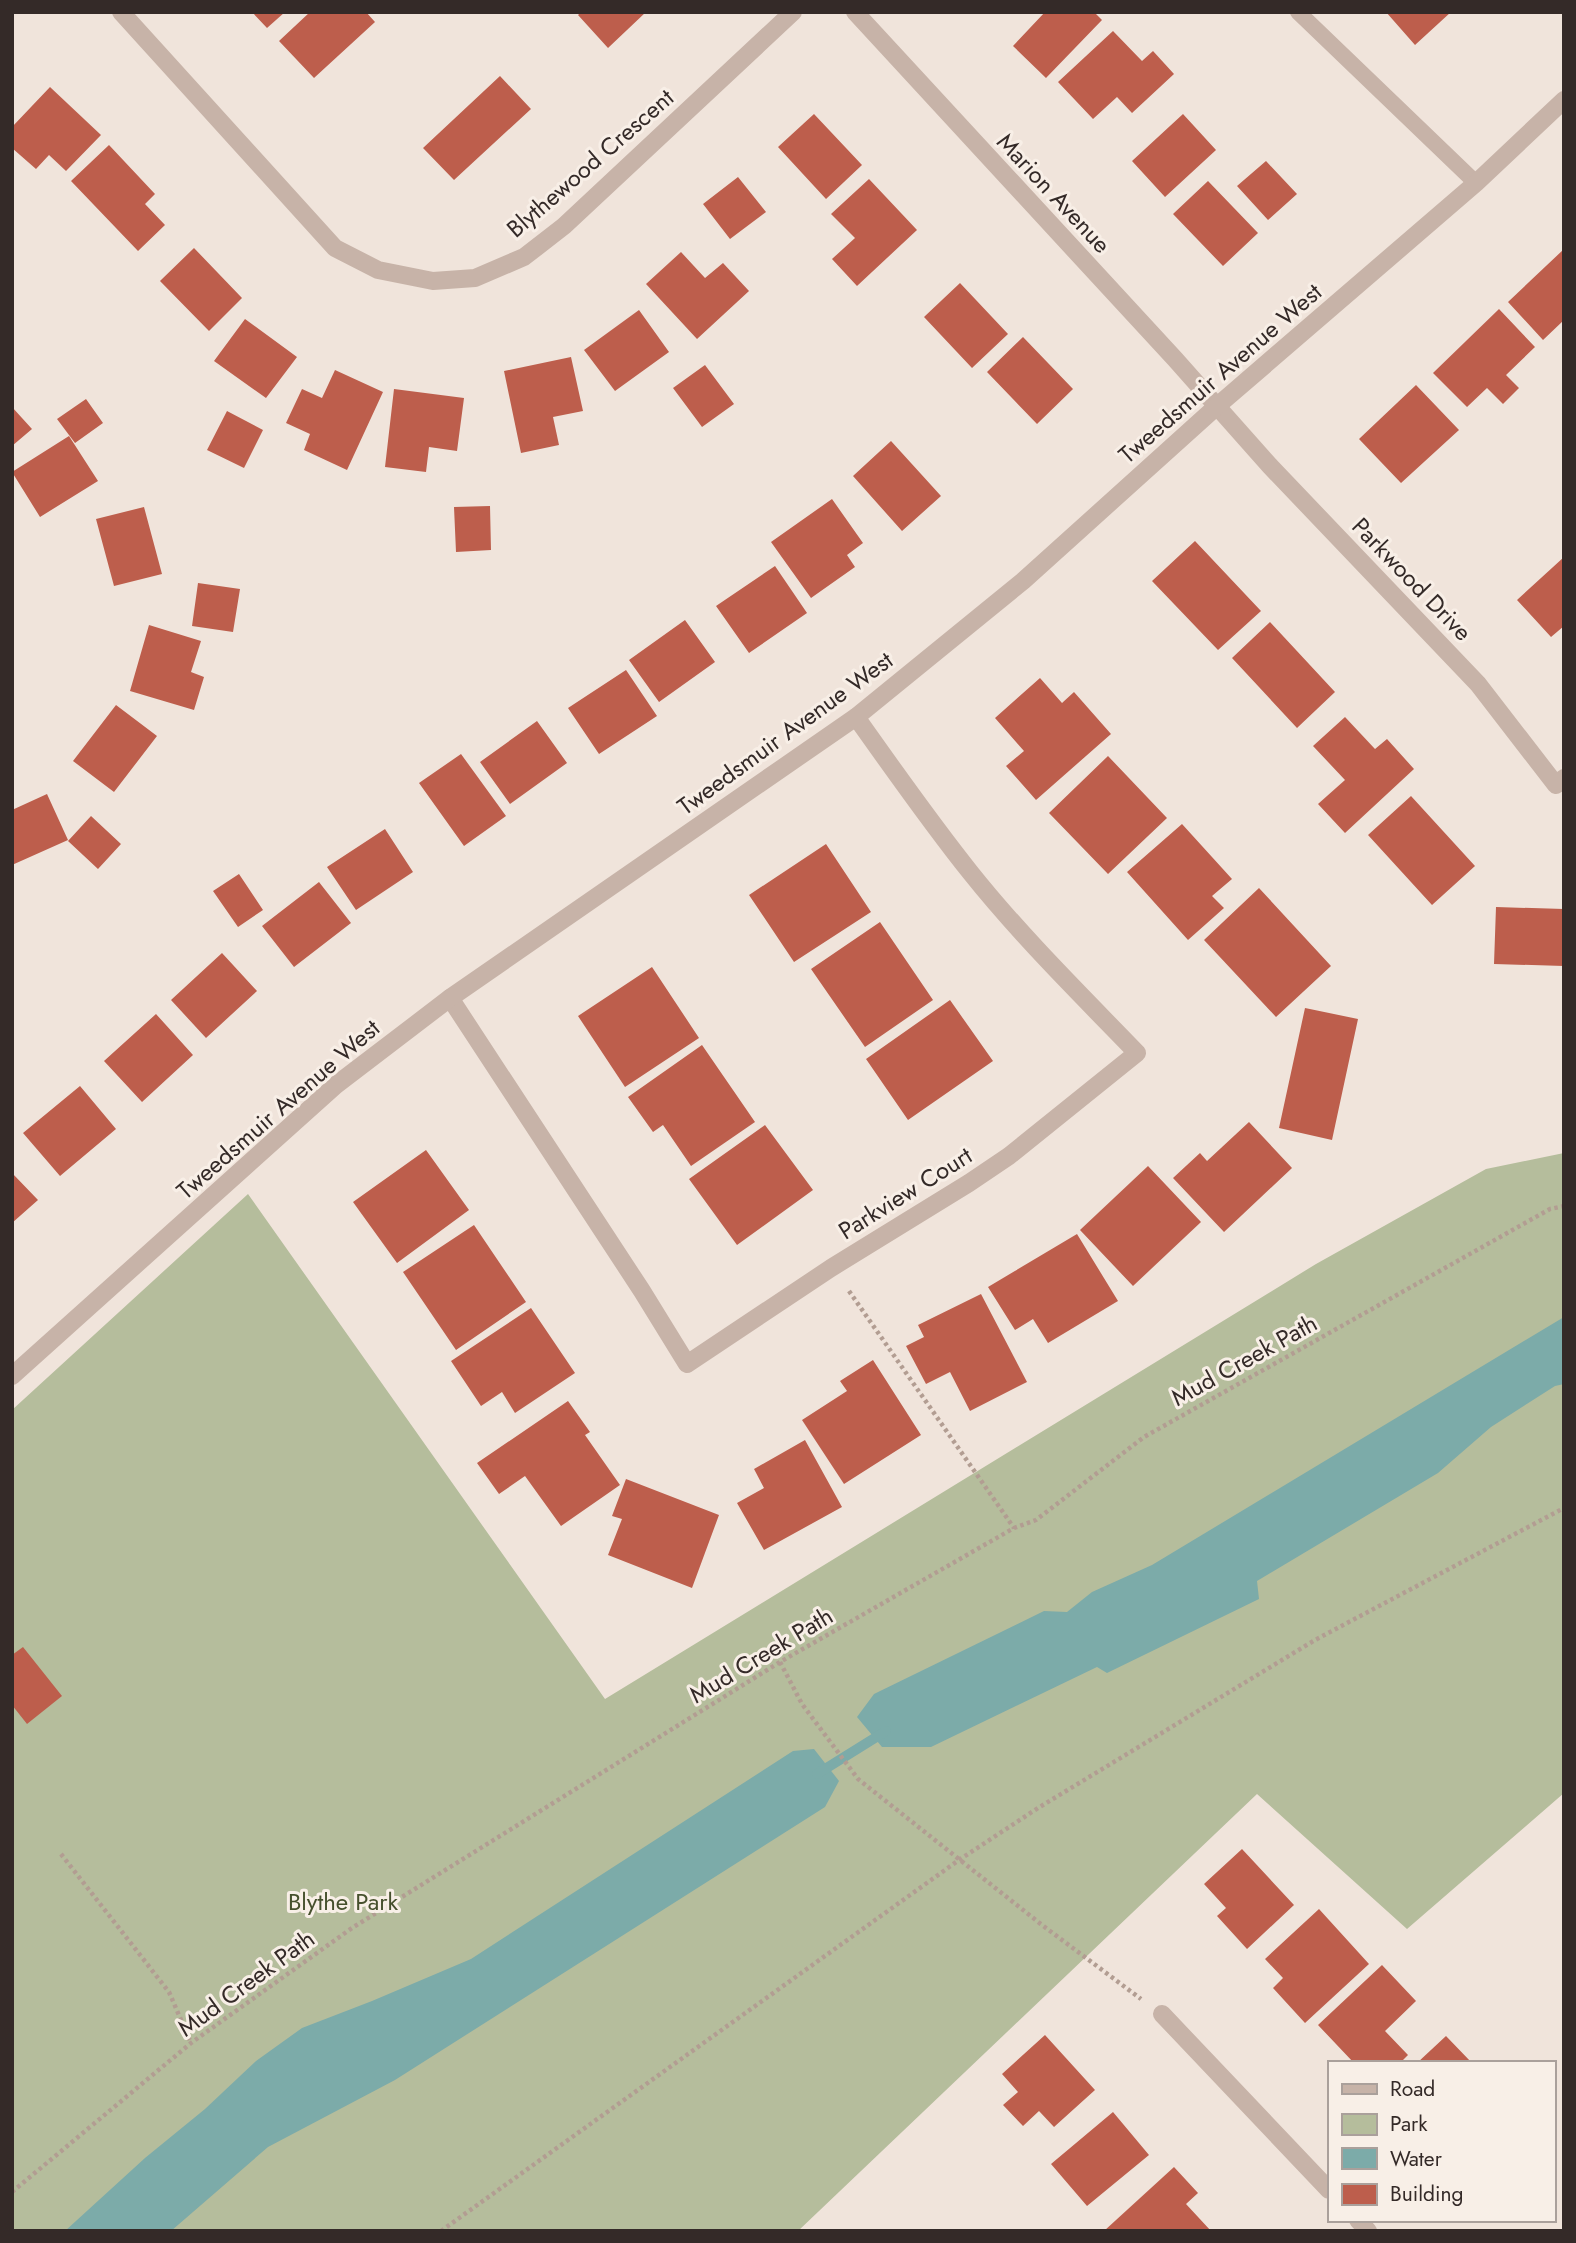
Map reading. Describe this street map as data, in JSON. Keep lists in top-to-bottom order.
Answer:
{
  "streets": {
    "street": [
      "Blythewood Crescent",
      "Marion Avenue",
      "Tweedsmuir Avenue West",
      "Parkwood Drive",
      "Parkview Court"
    ],
    "path": ["Mud Creek Path"]
  },
  "crossings": [
    ["Marion Avenue", "Tweedsmuir Avenue West"],
    ["Marion Avenue", "Parkwood Drive"],
    ["Tweedsmuir Avenue West", "Parkwood Drive"],
    ["Tweedsmuir Avenue West", "Parkview Court"]
  ],
  "parks": ["Blythe Park"],
  "legend": [
    "Road",
    "Park",
    "Water",
    "Building"
  ]
}
